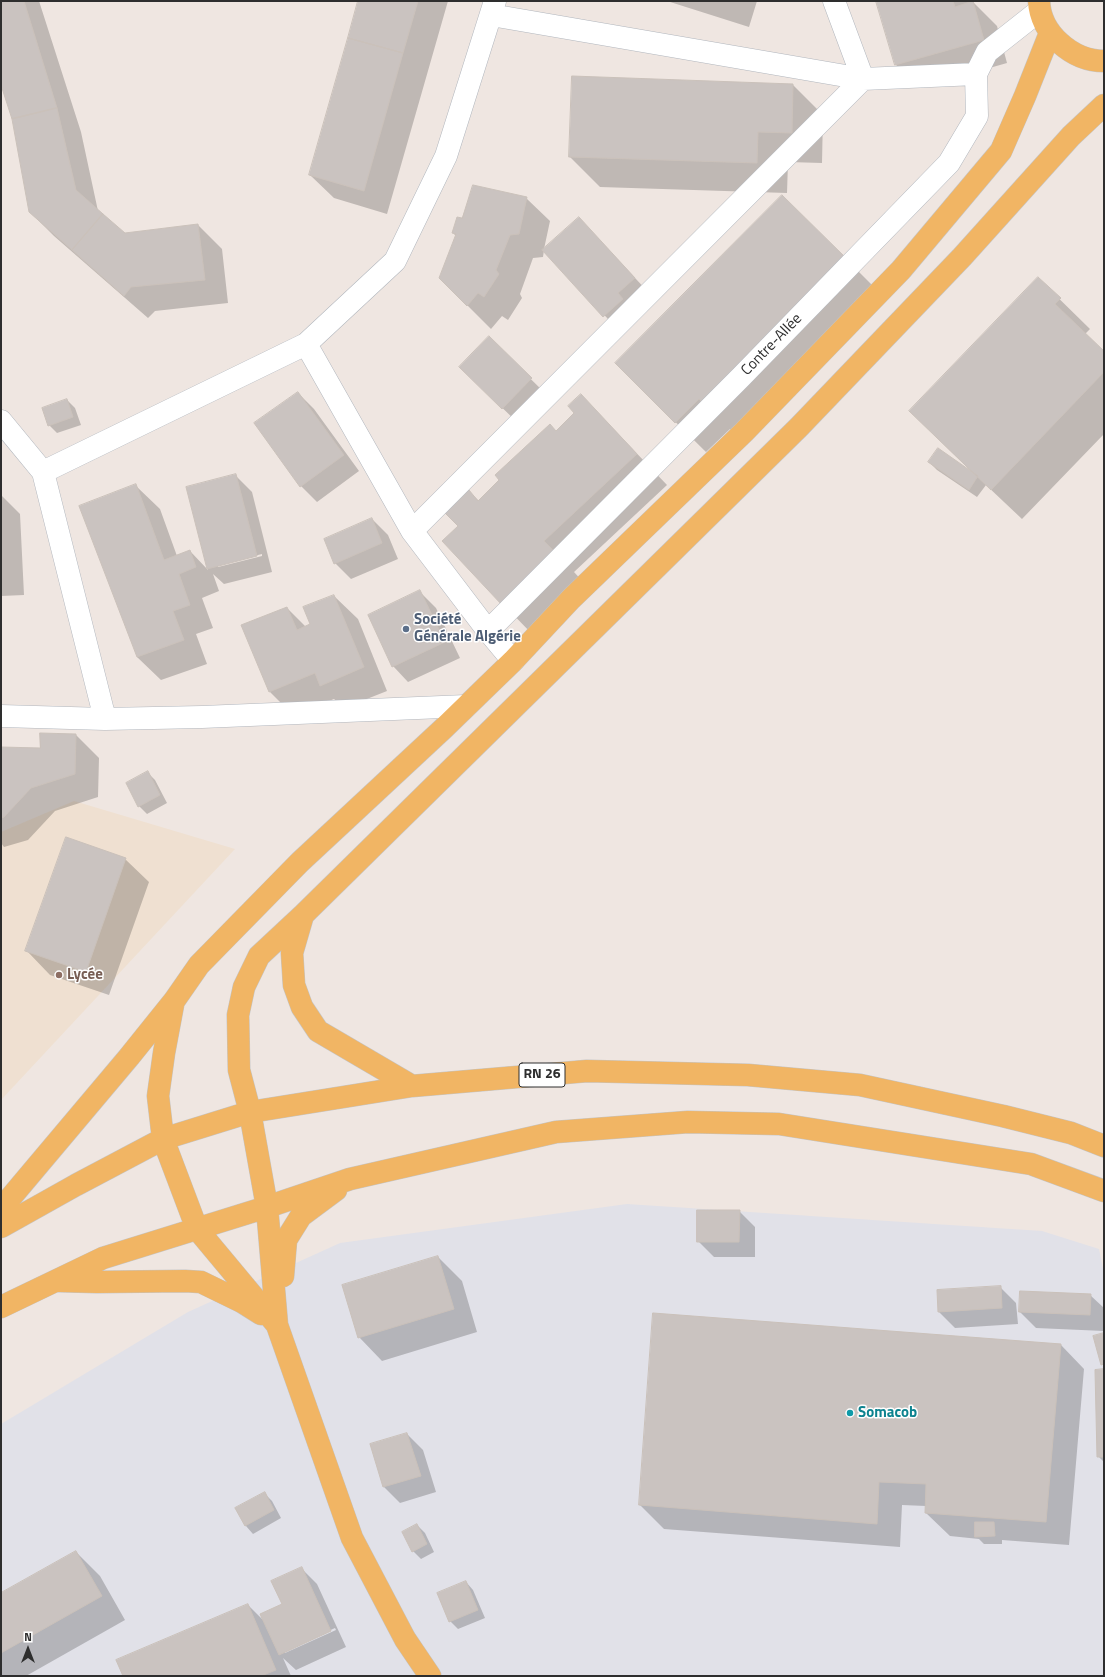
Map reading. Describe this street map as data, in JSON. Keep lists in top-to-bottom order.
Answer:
{
  "streets": {
    "main road": ["RN 26"],
    "street": ["Contre-Allée"]
  },
  "places": ["Société Générale Algérie", "Lycée", "Somacob"],
  "north": "top"
}
